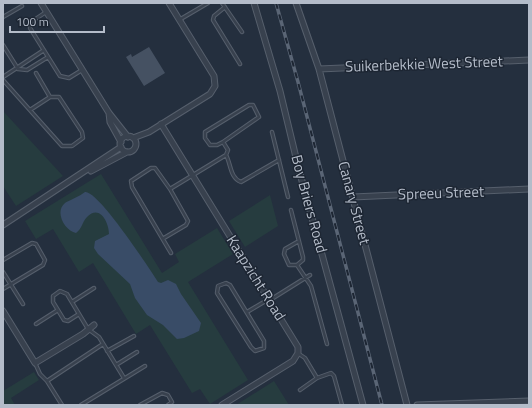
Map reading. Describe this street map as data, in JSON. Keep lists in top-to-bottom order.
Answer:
{
  "streets": {
    "street": [
      "Suikerbekkie West Street",
      "Spreeu Street",
      "Canary Street",
      "Boy Briers Road",
      "Kaapzicht Road"
    ]
  },
  "crossings": [
    ["Suikerbekkie West Street", "Canary Street"],
    ["Spreeu Street", "Canary Street"]
  ],
  "scale_bar": "100 m"
}
